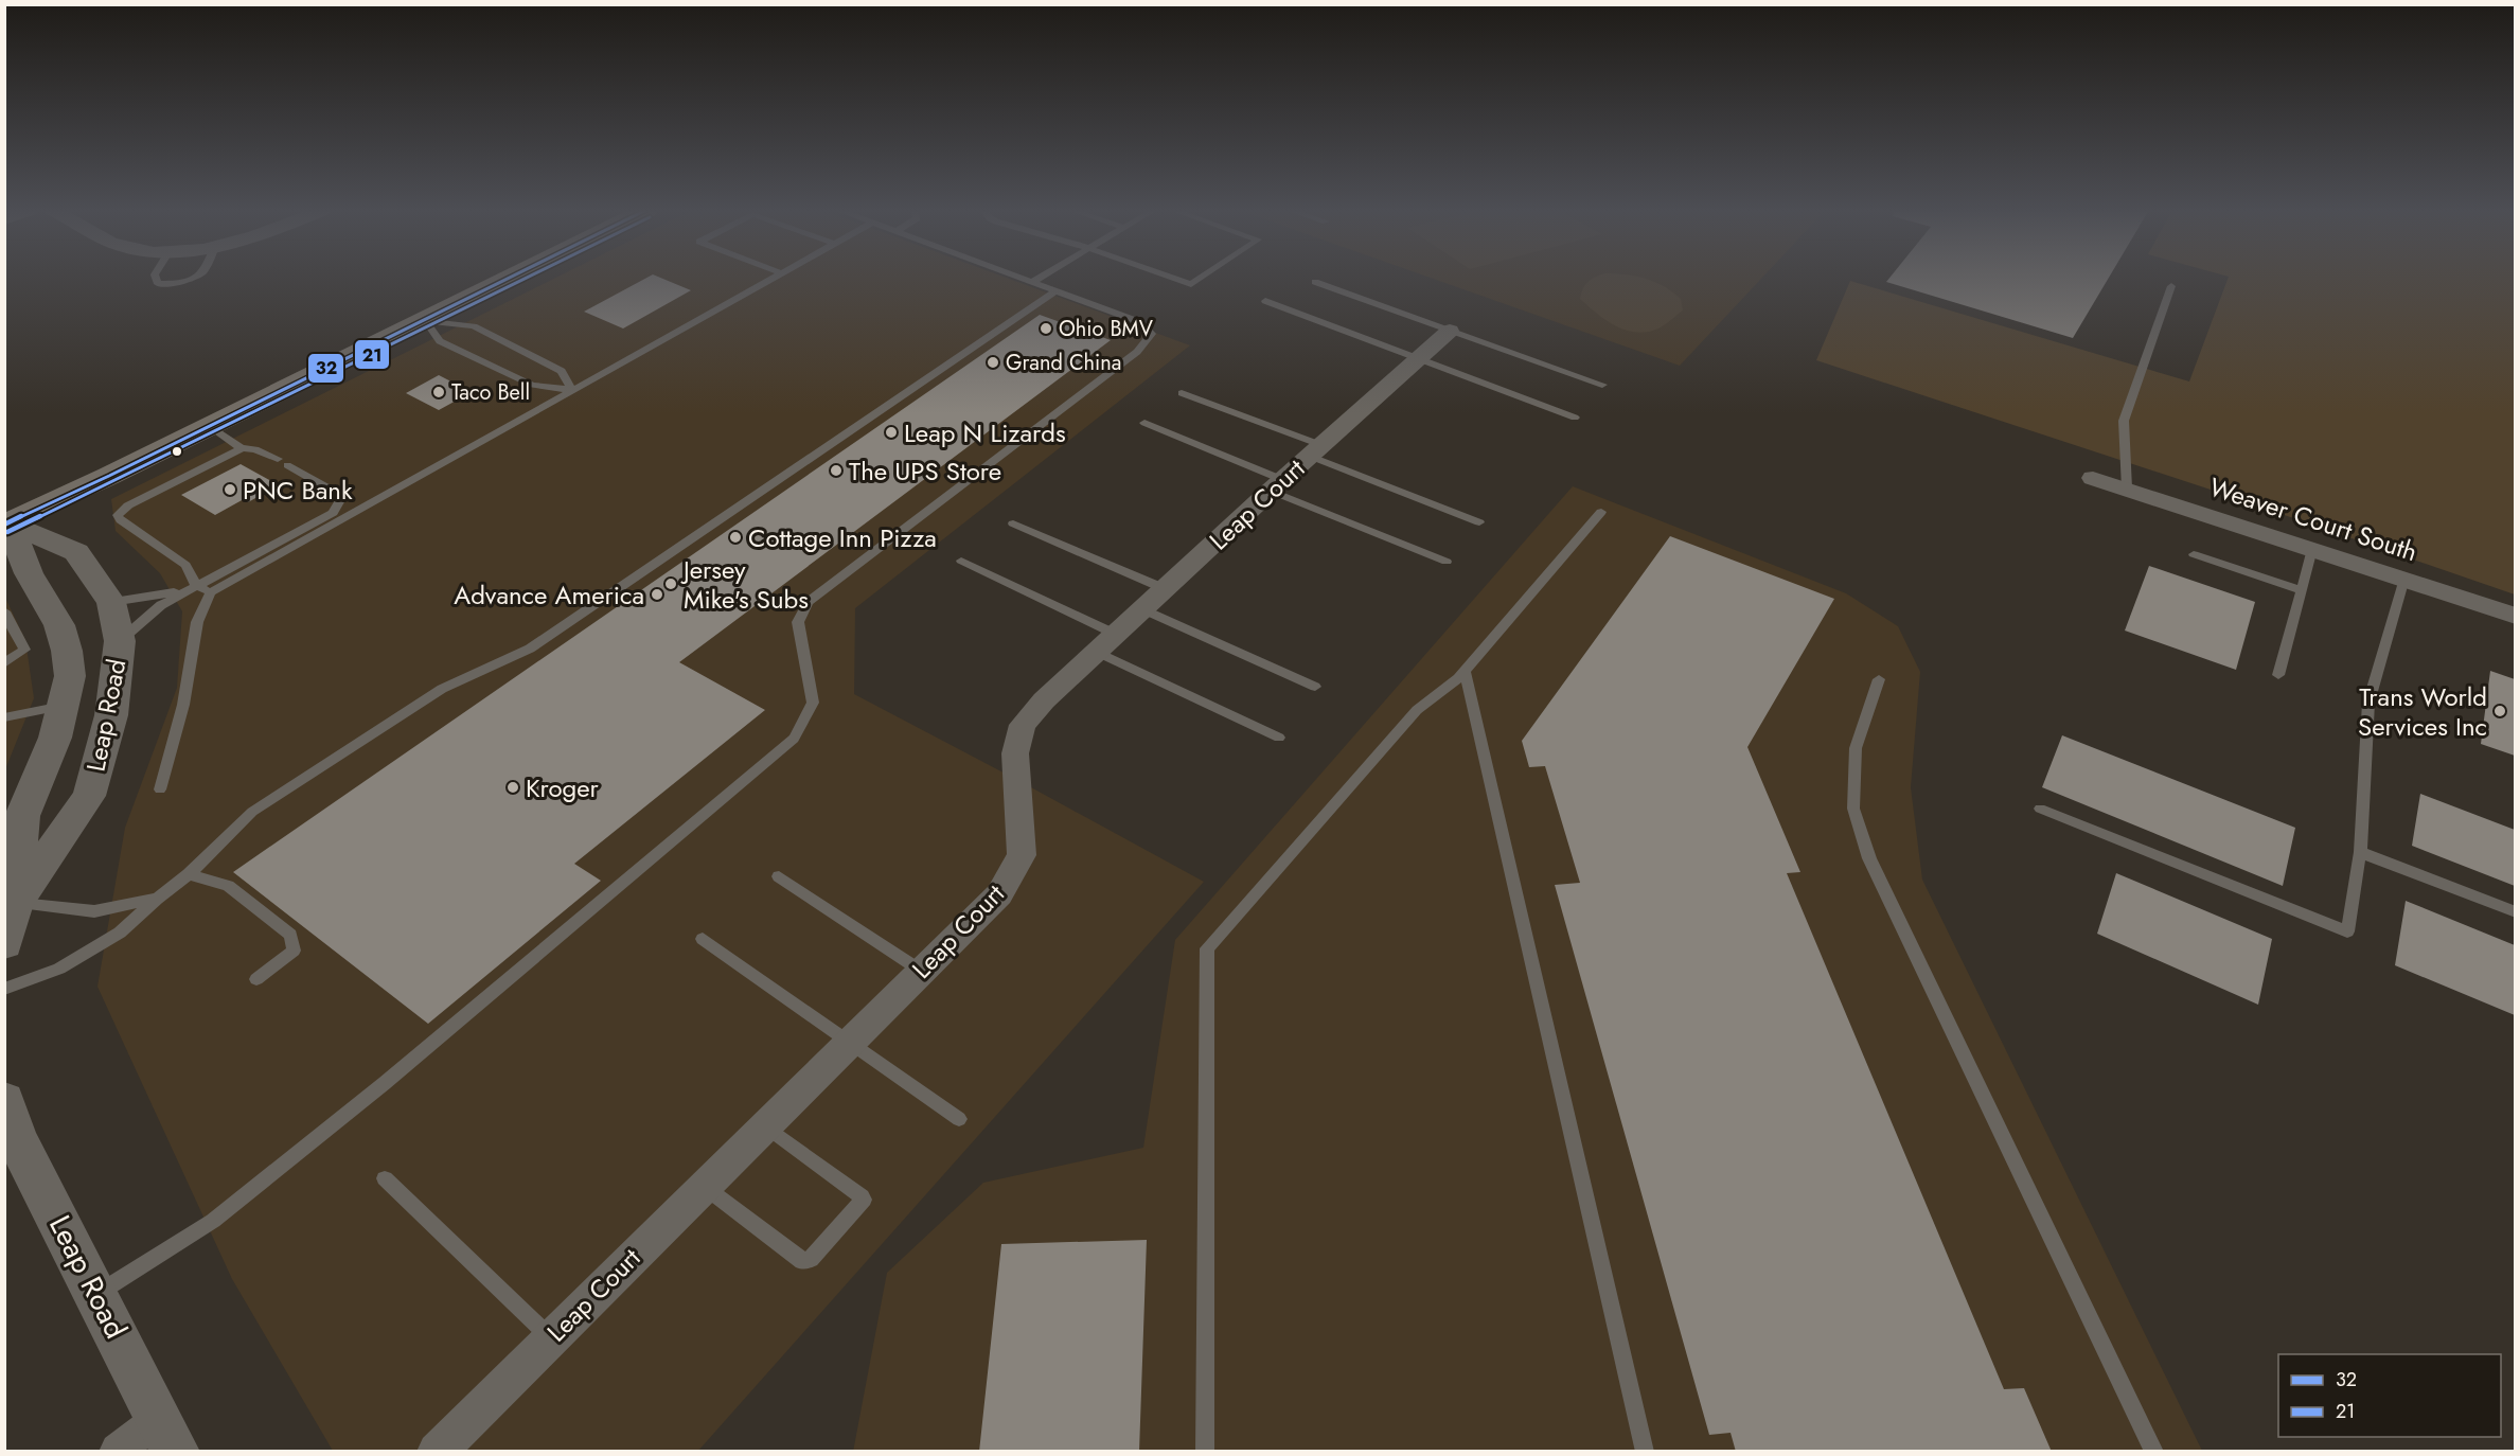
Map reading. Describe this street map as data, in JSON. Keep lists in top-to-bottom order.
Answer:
{
  "streets": {
    "street": ["Leap Court", "Weaver Court South", "Leap Road"]
  },
  "places": [
    "Ohio BMV",
    "Grand China",
    "Taco Bell",
    "Leap N Lizards",
    "The UPS Store",
    "PNC Bank",
    "Cottage Inn Pizza",
    "Jersey Mike's Subs",
    "Advance America",
    "Trans World Services Inc",
    "Kroger"
  ],
  "lines": ["transit line 32", "transit line 21"],
  "legend": ["32", "21"]
}
